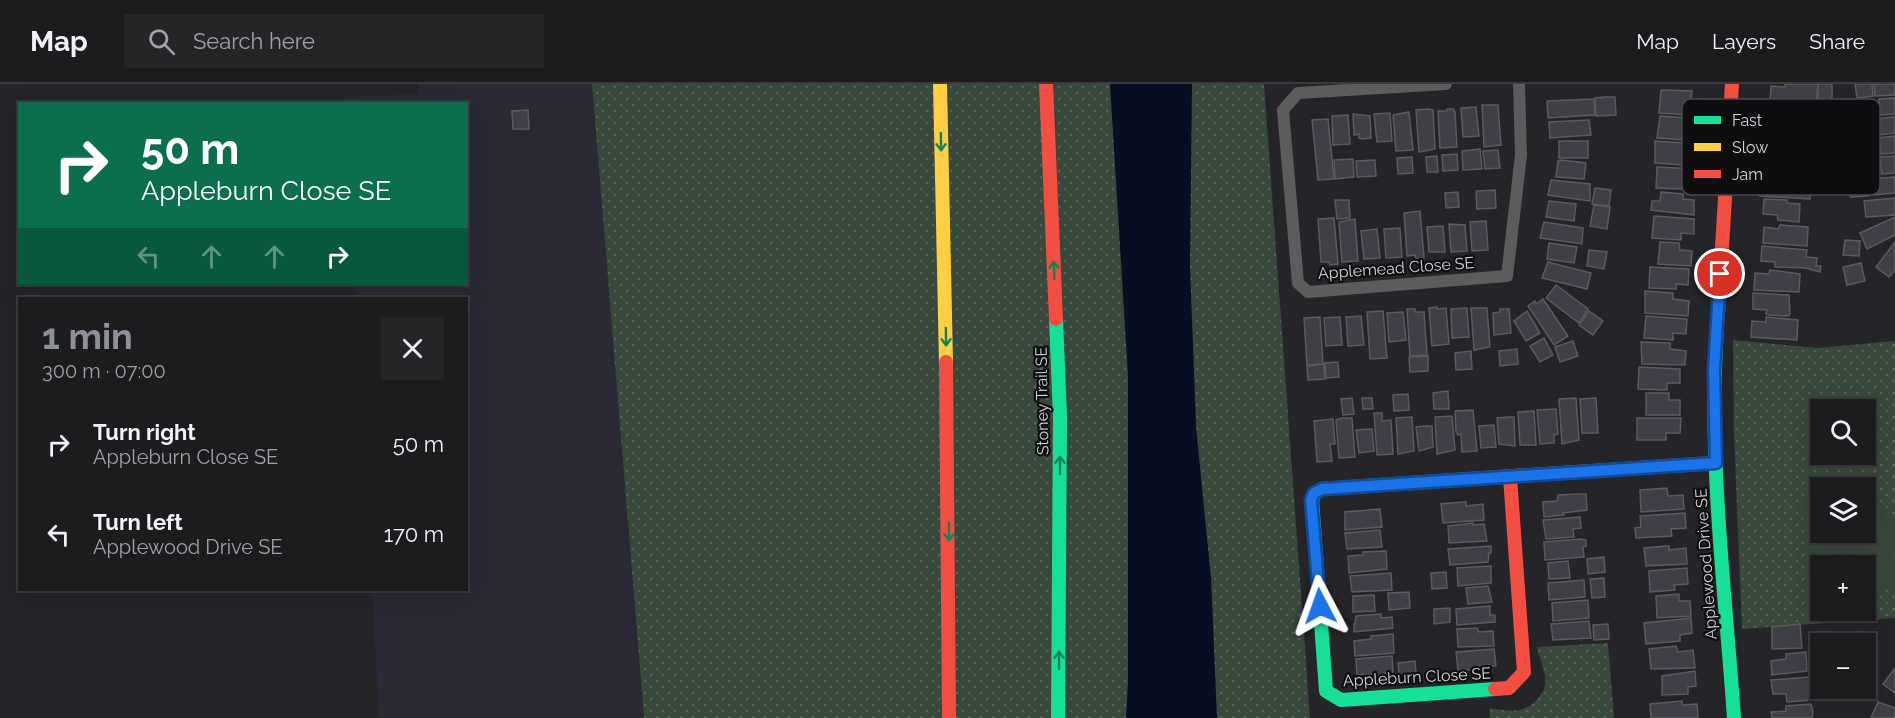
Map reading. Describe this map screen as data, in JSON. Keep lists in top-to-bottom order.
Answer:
{
  "streets": {
    "main road": ["Stoney Trail SE", "Applewood Drive SE", "Appleburn Close SE"],
    "street": ["Applemead Close SE"]
  },
  "crossings": [
    ["Applewood Drive SE", "Appleburn Close SE"]
  ],
  "legend": ["Fast", "Slow", "Jam"],
  "page": {
    "header": "Map",
    "search": "Search here",
    "nav": ["Map", "Layers", "Share"],
    "turn": ["50 m", "Appleburn Close SE"],
    "heading": ["1 min", "300 m · 07:00"],
    "map_buttons": ["+", "−"],
    "list": [
      {
        "name": "Turn right",
        "note": "Appleburn Close SE",
        "value": "50 m"
      },
      {
        "name": "Turn left",
        "note": "Applewood Drive SE",
        "value": "170 m"
      }
    ]
  }
}
